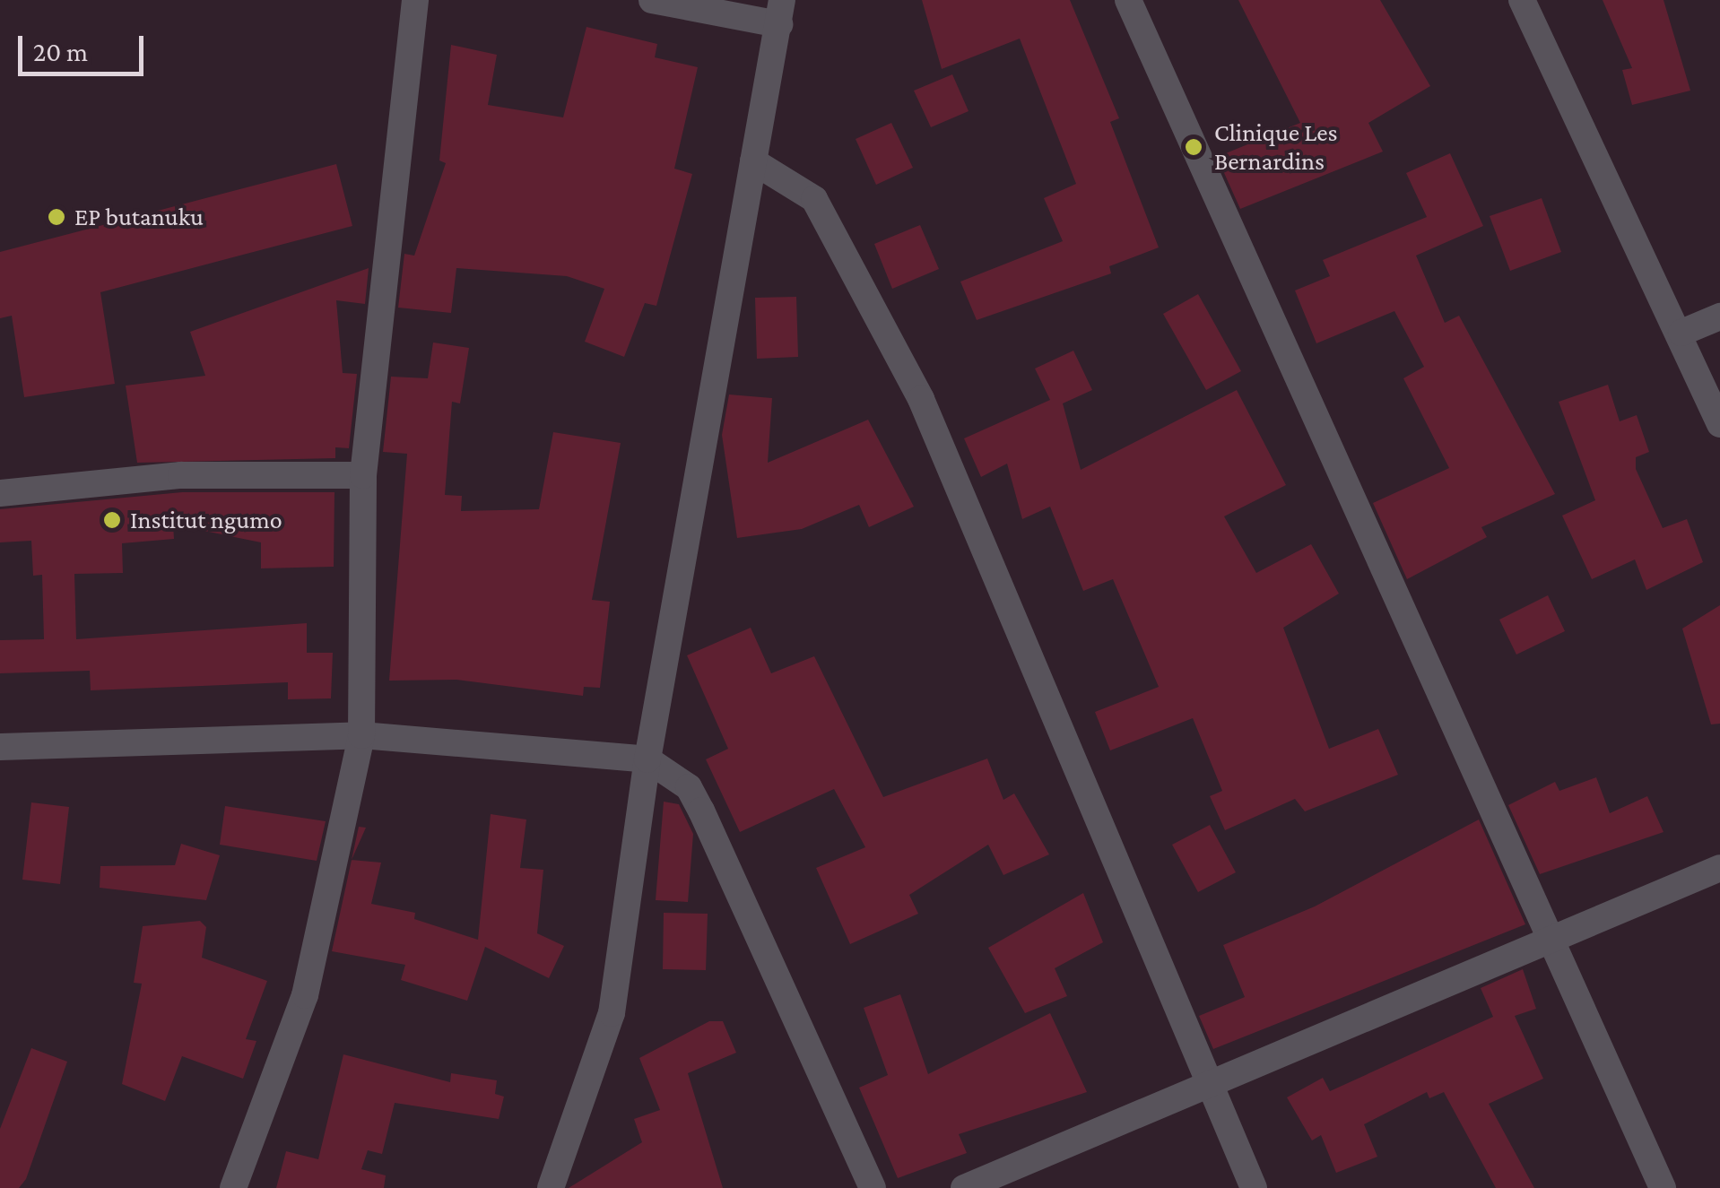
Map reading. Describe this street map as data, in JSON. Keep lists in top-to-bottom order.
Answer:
{
  "places": ["Clinique Les Bernardins", "EP butanuku", "Institut ngumo"],
  "scale_bar": "20 m"
}
